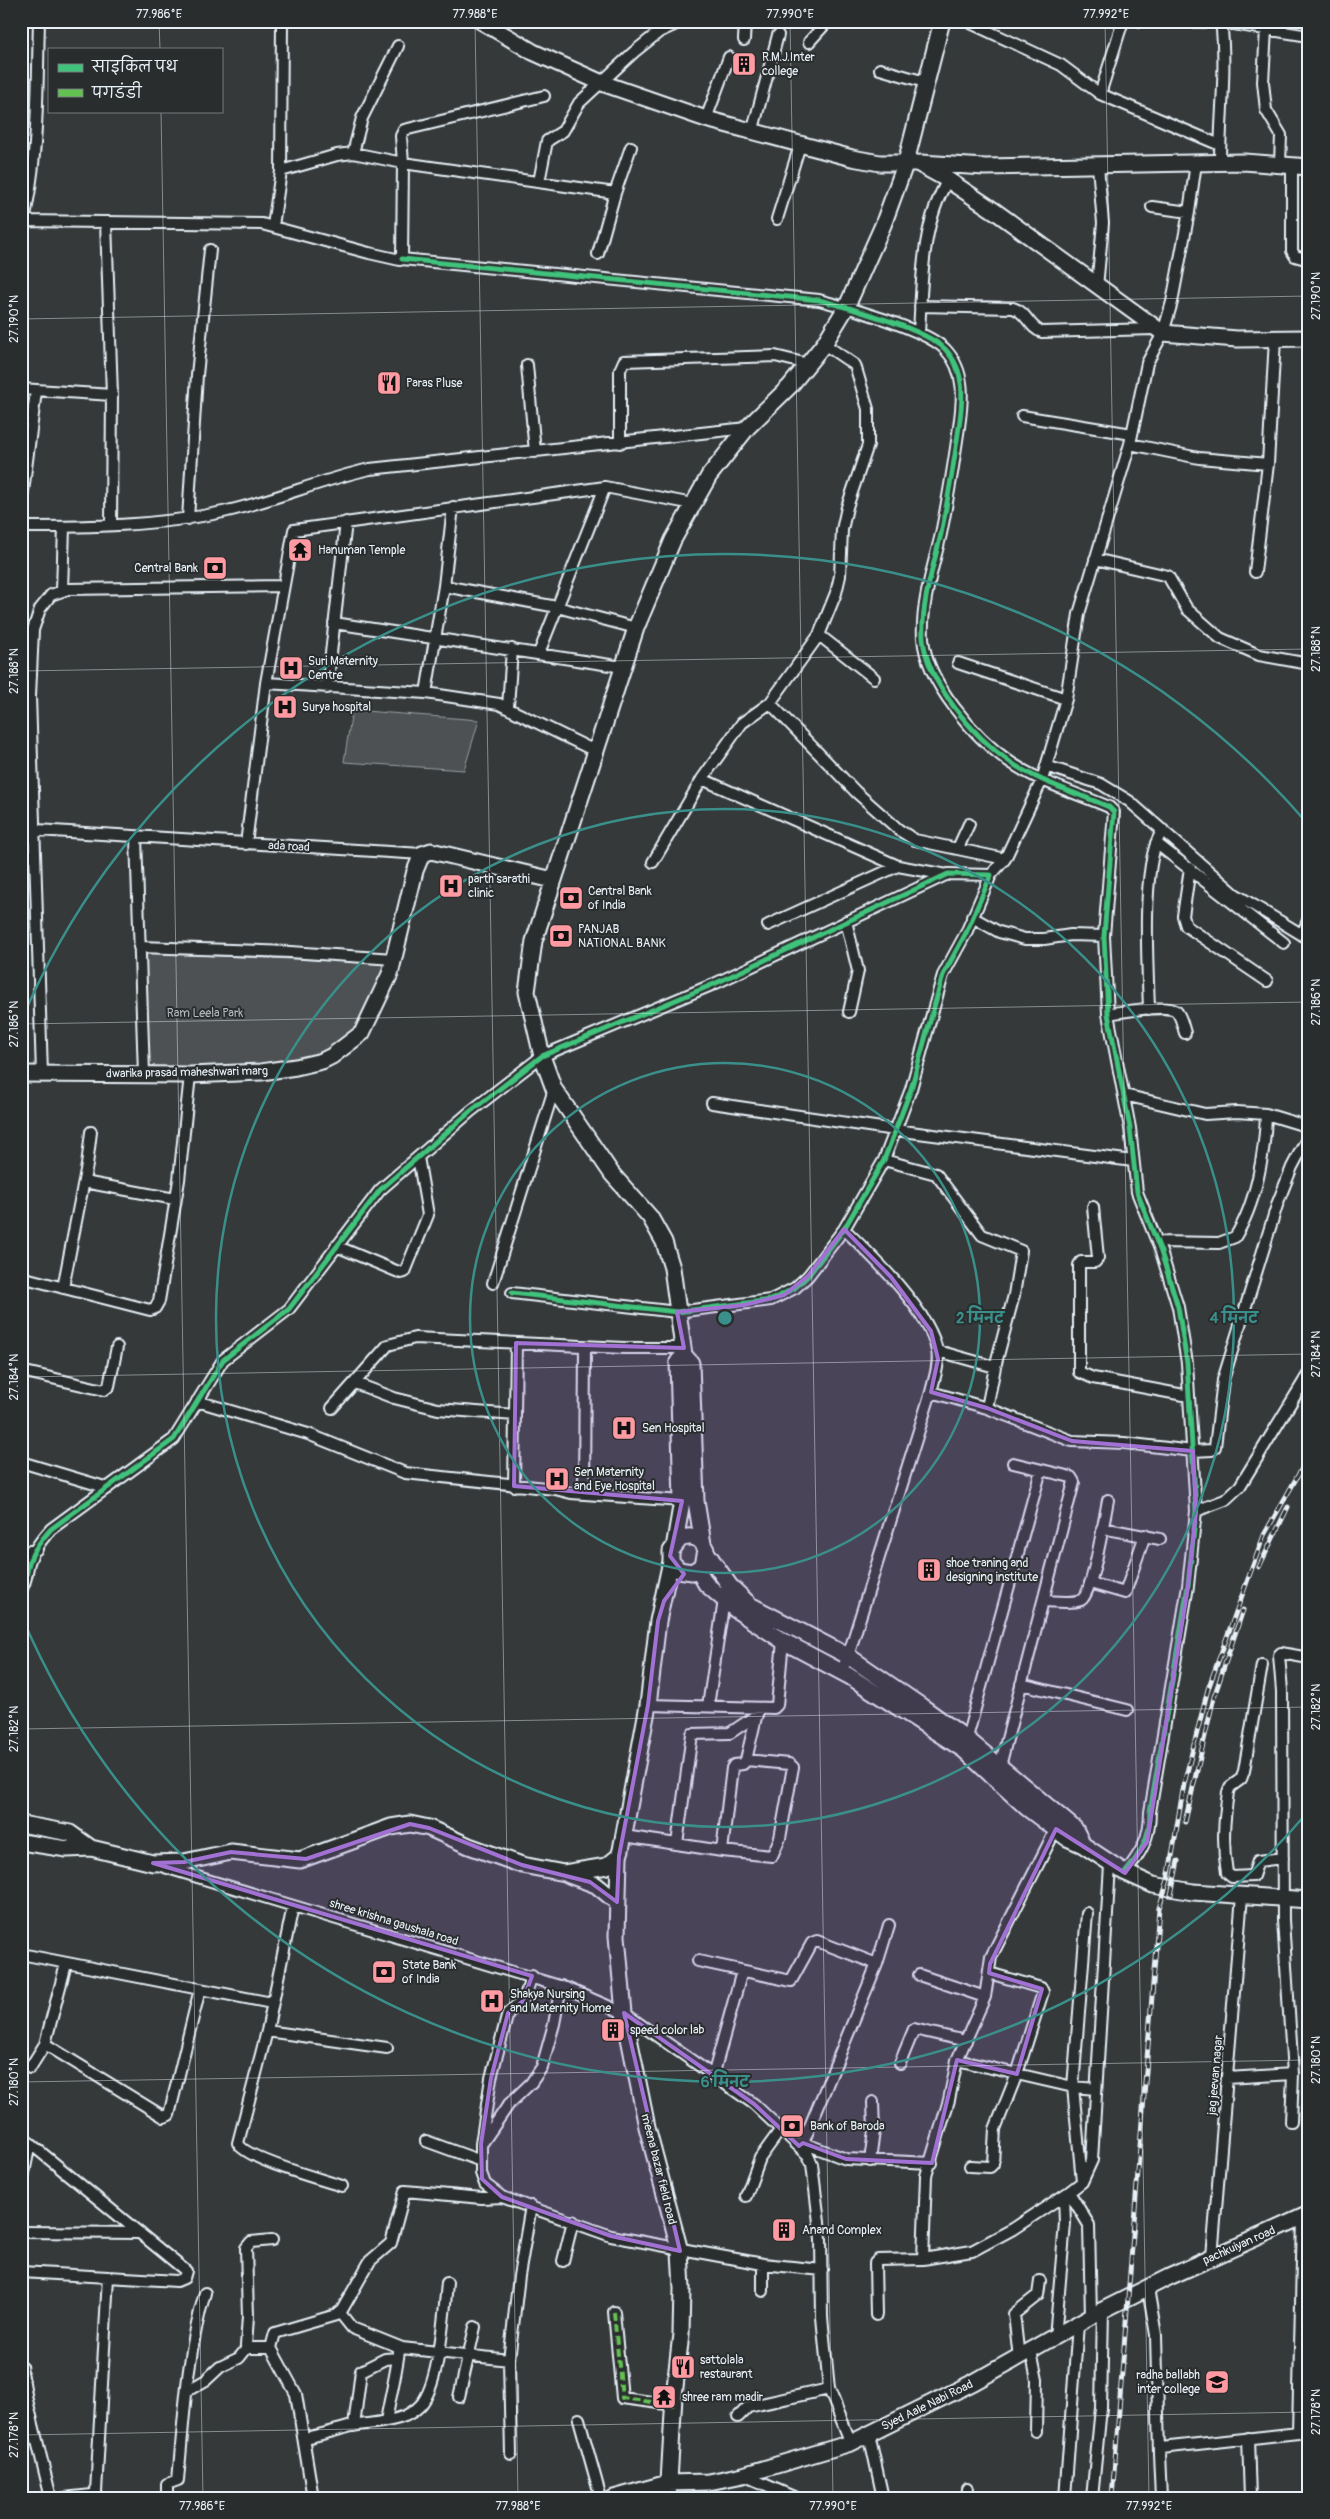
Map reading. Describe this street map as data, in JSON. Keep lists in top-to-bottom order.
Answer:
{
  "streets": {
    "main road": [
      "ada road",
      "dwarika prasad maheshwari marg",
      "meena bazar field road",
      "pachkuiyan road",
      "Syed Aale Nabi Road"
    ],
    "street": ["shree krishna gaushala road", "jag jeevan nagar"]
  },
  "crossings": [
    ["ada road", "dwarika prasad maheshwari marg"],
    ["shree krishna gaushala road", "meena bazar field road"],
    ["jag jeevan nagar", "pachkuiyan road"],
    ["meena bazar field road", "Syed Aale Nabi Road"],
    ["pachkuiyan road", "Syed Aale Nabi Road"]
  ],
  "parks": ["Ram Leela Park"],
  "places": {
    "building": [
      "R.M.J.Inter college",
      "shoe traning and designing institute",
      "speed color lab",
      "Anand Complex"
    ],
    "restaurant": ["Paras Pluse", "sattolala restaurant"],
    "temple": ["Hanuman Temple", "shree ram madir"],
    "bank": [
      "Central Bank",
      "Central Bank of India",
      "PANJAB NATIONAL BANK",
      "State Bank of India",
      "Bank of Baroda"
    ],
    "hospital": [
      "Suri Maternity Centre",
      "Surya hospital",
      "parth sarathi clinic",
      "Sen Hospital",
      "Sen Maternity and Eye Hospital",
      "Shakya Nursing and Maternity Home"
    ],
    "school or university": ["radha ballabh inter college"]
  },
  "legend": ["साइकिल पथ", "पगडंडी"],
  "coordinates": [
    "77.986°E",
    "77.988°E",
    "77.990°E",
    "77.992°E",
    "27.190°N",
    "27.188°N",
    "27.186°N",
    "27.184°N",
    "27.182°N",
    "27.180°N",
    "27.178°N"
  ],
  "rings": ["2 मिनट", "4 मिनट", "6 मिनट"]
}
